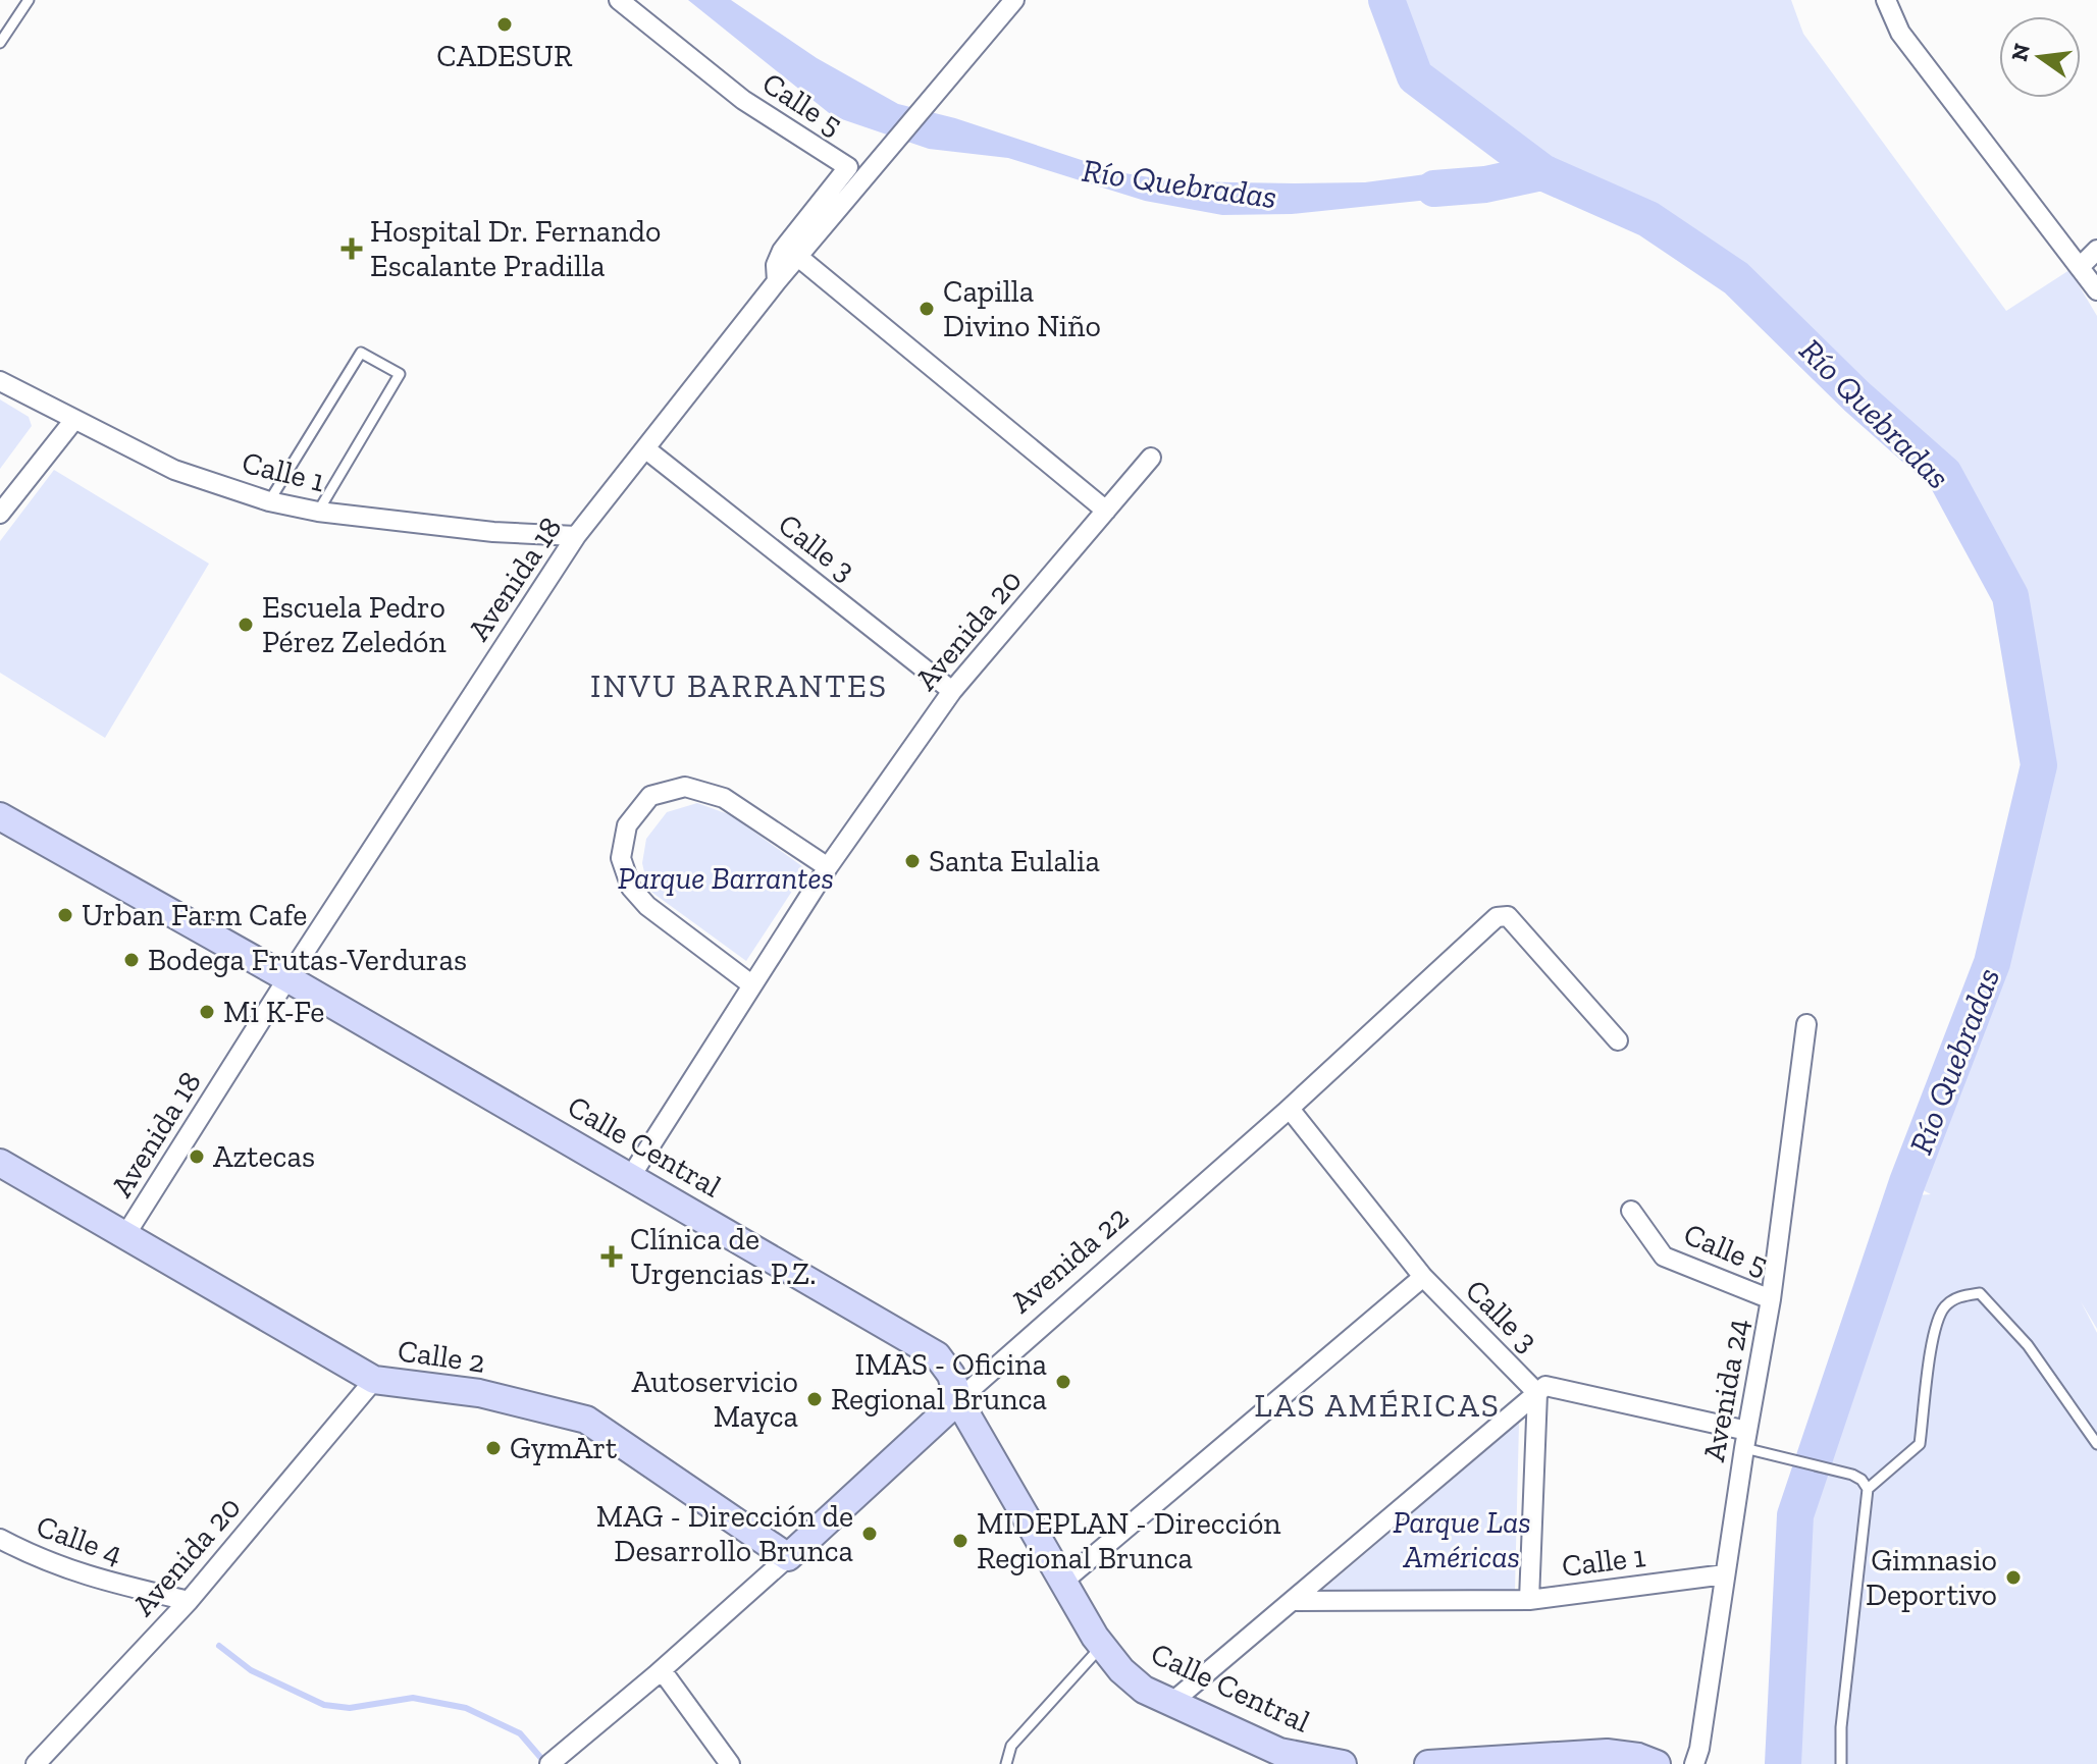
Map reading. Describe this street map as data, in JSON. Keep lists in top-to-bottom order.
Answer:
{
  "streets": {
    "main road": ["Calle Central", "Avenida 22", "Calle 2"],
    "street": [
      "Calle 5",
      "Calle 1",
      "Calle 3",
      "Avenida 18",
      "Avenida 20",
      "Avenida 24",
      "Calle 4"
    ]
  },
  "crossings": [
    ["Calle 5", "Avenida 18"],
    ["Calle 5", "Avenida 24"],
    ["Calle 1", "Avenida 18"],
    ["Calle 1", "Avenida 24"],
    ["Calle 3", "Avenida 18"],
    ["Calle 3", "Avenida 20"],
    ["Calle 3", "Avenida 22"],
    ["Calle 3", "Avenida 24"],
    ["Avenida 18", "Calle Central"],
    ["Avenida 18", "Calle 2"],
    ["Avenida 20", "Calle Central"],
    ["Avenida 20", "Calle 2"],
    ["Avenida 20", "Calle 4"],
    ["Calle Central", "Avenida 22"],
    ["Avenida 22", "Calle 2"]
  ],
  "districts": ["INVU BARRANTES", "LAS AMÉRICAS"],
  "water": ["Río Quebradas"],
  "parks": ["Parque Barrantes", "Parque Las Américas"],
  "places": {
    "other": [
      "CADESUR",
      "Capilla Divino Niño",
      "Escuela Pedro Pérez Zeledón",
      "Santa Eulalia",
      "Urban Farm Cafe",
      "Bodega Frutas-Verduras",
      "Mi K-Fe",
      "Aztecas",
      "IMAS - Oficina Regional Brunca",
      "Autoservicio Mayca",
      "GymArt",
      "MAG - Dirección de Desarrollo Brunca",
      "MIDEPLAN - Dirección Regional Brunca",
      "Gimnasio Deportivo"
    ],
    "health": ["Hospital Dr. Fernando Escalante Pradilla", "Clínica de Urgencias P.Z."]
  },
  "north": "left"
}
